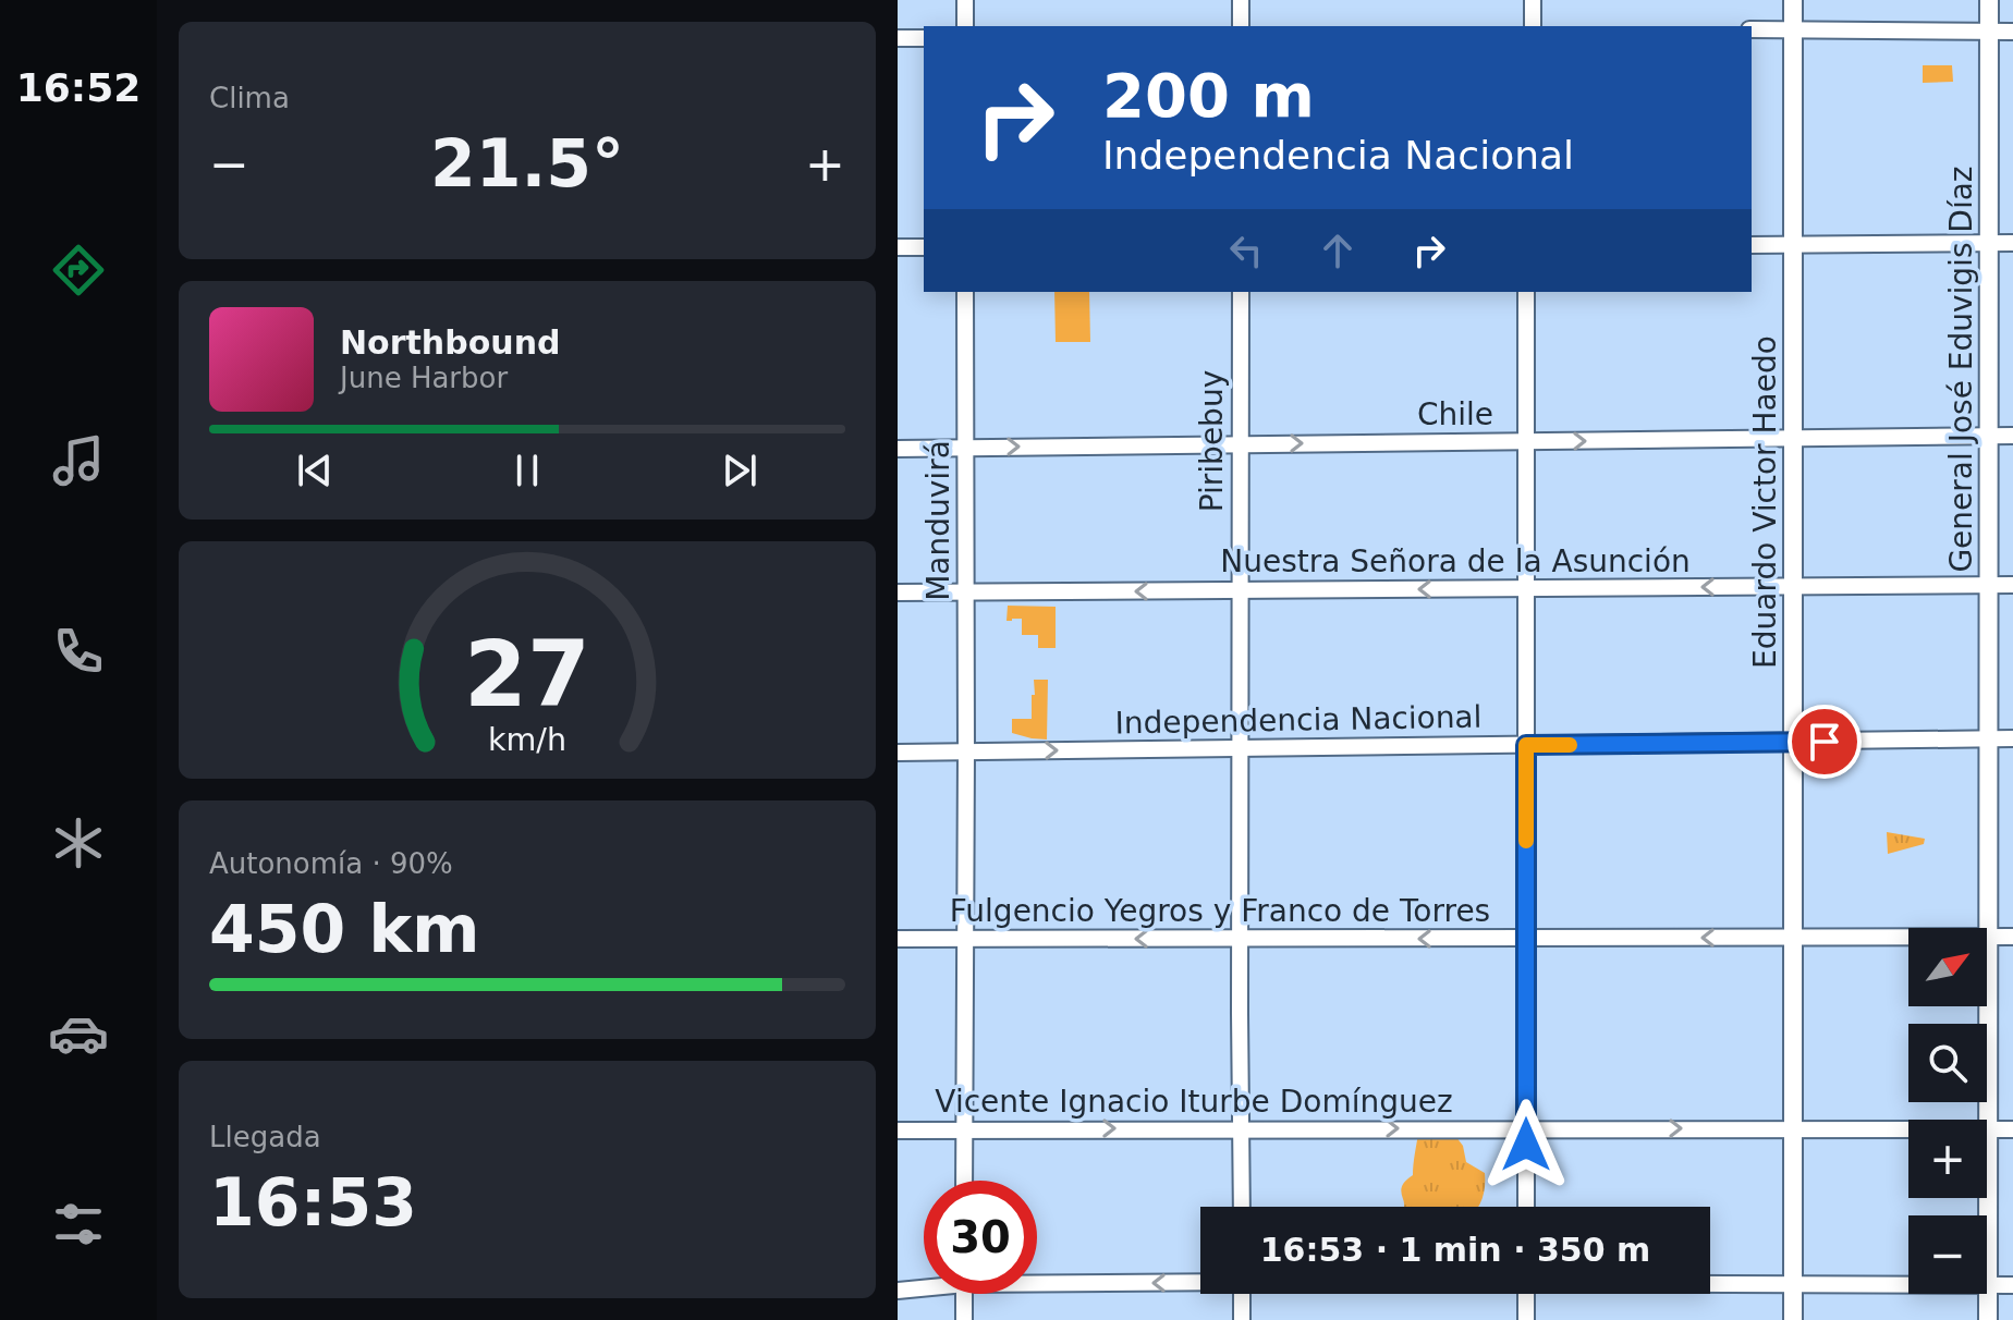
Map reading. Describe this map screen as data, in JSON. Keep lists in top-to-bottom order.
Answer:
{
  "streets": {
    "street": [
      "General José Eduvigis Díaz",
      "Chile",
      "Piribebuy",
      "Eduardo Victor Haedo",
      "Manduvirá",
      "Nuestra Señora de la Asunción",
      "Independencia Nacional",
      "Fulgencio Yegros y Franco de Torres",
      "Vicente Ignacio Iturbe Domínguez"
    ]
  },
  "crossings": [
    ["General José Eduvigis Díaz", "Chile"],
    ["General José Eduvigis Díaz", "Nuestra Señora de la Asunción"],
    ["General José Eduvigis Díaz", "Independencia Nacional"],
    ["General José Eduvigis Díaz", "Fulgencio Yegros y Franco de Torres"],
    ["General José Eduvigis Díaz", "Vicente Ignacio Iturbe Domínguez"],
    ["Chile", "Piribebuy"],
    ["Chile", "Eduardo Victor Haedo"],
    ["Chile", "Manduvirá"],
    ["Piribebuy", "Nuestra Señora de la Asunción"],
    ["Piribebuy", "Independencia Nacional"],
    ["Piribebuy", "Fulgencio Yegros y Franco de Torres"],
    ["Piribebuy", "Vicente Ignacio Iturbe Domínguez"],
    ["Eduardo Victor Haedo", "Nuestra Señora de la Asunción"],
    ["Eduardo Victor Haedo", "Independencia Nacional"],
    ["Eduardo Victor Haedo", "Fulgencio Yegros y Franco de Torres"],
    ["Eduardo Victor Haedo", "Vicente Ignacio Iturbe Domínguez"],
    ["Manduvirá", "Nuestra Señora de la Asunción"],
    ["Manduvirá", "Independencia Nacional"],
    ["Manduvirá", "Fulgencio Yegros y Franco de Torres"],
    ["Manduvirá", "Vicente Ignacio Iturbe Domínguez"]
  ],
  "one_way": [
    "Chile",
    "Nuestra Señora de la Asunción",
    "Fulgencio Yegros y Franco de Torres",
    "Vicente Ignacio Iturbe Domínguez"
  ],
  "north": "top right",
  "page": {
    "tabs": "16:52",
    "tile": [
      "Clima",
      ["Autonomía · 90%", "450 km"],
      ["Llegada", "16:53"]
    ],
    "turn": ["200 m", "Independencia Nacional"],
    "heat": ["−", "21.5°", "+"],
    "song": ["Northbound", "June Harbor"],
    "map_buttons": ["+", "−"],
    "limit": "30",
    "trip": "16:53 · 1 min · 350 m",
    "gauge": ["27", "km/h"]
  }
}
